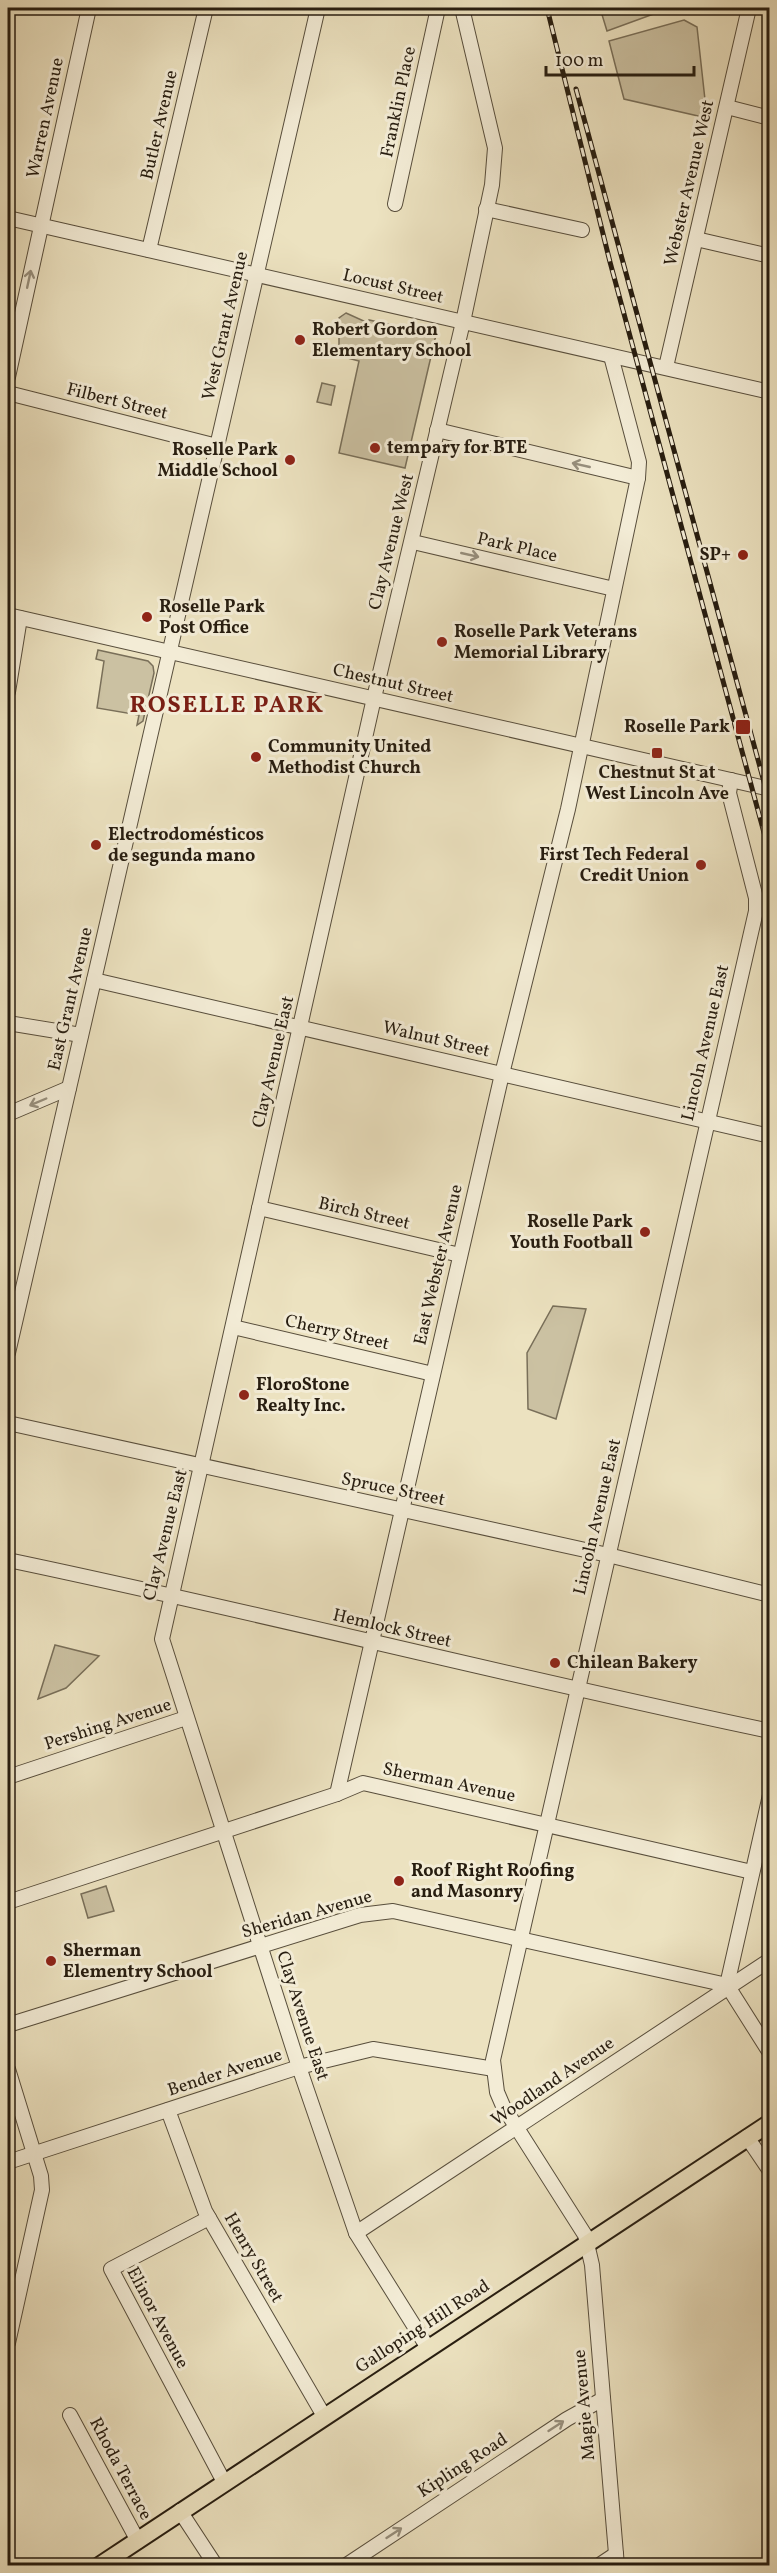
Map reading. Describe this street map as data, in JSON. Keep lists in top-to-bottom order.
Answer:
{
  "streets": {
    "main road": ["Galloping Hill Road"],
    "street": [
      "Franklin Place",
      "Warren Avenue",
      "Butler Avenue",
      "Webster Avenue West",
      "Locust Street",
      "West Grant Avenue",
      "Filbert Street",
      "Clay Avenue West",
      "Park Place",
      "Chestnut Street",
      "East Grant Avenue",
      "Walnut Street",
      "Lincoln Avenue East",
      "Clay Avenue East",
      "Birch Street",
      "East Webster Avenue",
      "Cherry Street",
      "Spruce Street",
      "Hemlock Street",
      "Pershing Avenue",
      "Sherman Avenue",
      "Sheridan Avenue",
      "Bender Avenue",
      "Woodland Avenue",
      "Henry Street",
      "Elinor Avenue",
      "Magie Avenue",
      "Kipling Road",
      "Rhoda Terrace"
    ]
  },
  "crossings": [
    ["Warren Avenue", "Locust Street"],
    ["Butler Avenue", "Locust Street"],
    ["Webster Avenue West", "Locust Street"],
    ["Locust Street", "West Grant Avenue"],
    ["Locust Street", "Clay Avenue West"],
    ["Locust Street", "East Webster Avenue"],
    ["West Grant Avenue", "Filbert Street"],
    ["West Grant Avenue", "Chestnut Street"],
    ["West Grant Avenue", "East Grant Avenue"],
    ["Clay Avenue West", "Park Place"],
    ["Clay Avenue West", "Chestnut Street"],
    ["Clay Avenue West", "Clay Avenue East"],
    ["Park Place", "East Webster Avenue"],
    ["Chestnut Street", "East Grant Avenue"],
    ["Chestnut Street", "Lincoln Avenue East"],
    ["Chestnut Street", "Clay Avenue East"],
    ["Chestnut Street", "East Webster Avenue"],
    ["East Grant Avenue", "Walnut Street"],
    ["Walnut Street", "Lincoln Avenue East"],
    ["Walnut Street", "Clay Avenue East"],
    ["Walnut Street", "East Webster Avenue"],
    ["Lincoln Avenue East", "Spruce Street"],
    ["Lincoln Avenue East", "Hemlock Street"],
    ["Lincoln Avenue East", "Sherman Avenue"],
    ["Lincoln Avenue East", "Sheridan Avenue"],
    ["Lincoln Avenue East", "Bender Avenue"],
    ["Lincoln Avenue East", "Woodland Avenue"],
    ["Lincoln Avenue East", "Galloping Hill Road"],
    ["Lincoln Avenue East", "Magie Avenue"],
    ["Clay Avenue East", "Birch Street"],
    ["Clay Avenue East", "Cherry Street"],
    ["Clay Avenue East", "Spruce Street"],
    ["Clay Avenue East", "Hemlock Street"],
    ["Clay Avenue East", "Pershing Avenue"],
    ["Clay Avenue East", "Sherman Avenue"],
    ["Clay Avenue East", "Sheridan Avenue"],
    ["Clay Avenue East", "Bender Avenue"],
    ["Clay Avenue East", "Woodland Avenue"],
    ["Clay Avenue East", "Galloping Hill Road"],
    ["Birch Street", "East Webster Avenue"],
    ["East Webster Avenue", "Cherry Street"],
    ["East Webster Avenue", "Spruce Street"],
    ["East Webster Avenue", "Hemlock Street"],
    ["East Webster Avenue", "Sherman Avenue"],
    ["Sheridan Avenue", "Woodland Avenue"],
    ["Bender Avenue", "Henry Street"],
    ["Henry Street", "Elinor Avenue"],
    ["Henry Street", "Galloping Hill Road"],
    ["Elinor Avenue", "Galloping Hill Road"],
    ["Galloping Hill Road", "Magie Avenue"],
    ["Galloping Hill Road", "Rhoda Terrace"],
    ["Magie Avenue", "Kipling Road"]
  ],
  "one_way": ["Warren Avenue", "Kipling Road"],
  "districts": ["ROSELLE PARK"],
  "places": {
    "other": [
      "Robert Gordon Elementary School",
      "tempary for BTE",
      "Roselle Park Middle School",
      "SP+",
      "Roselle Park Post Office",
      "Roselle Park Veterans Memorial Library",
      "Community United Methodist Church",
      "Electrodomésticos de segunda mano",
      "First Tech Federal Credit Union",
      "Roselle Park Youth Football",
      "FloroStone Realty Inc.",
      "Chilean Bakery",
      "Roof Right Roofing and Masonry",
      "Sherman Elementry School"
    ],
    "transit": ["Roselle Park", "Chestnut St at West Lincoln Ave"]
  },
  "scale_bar": "100 m"
}
